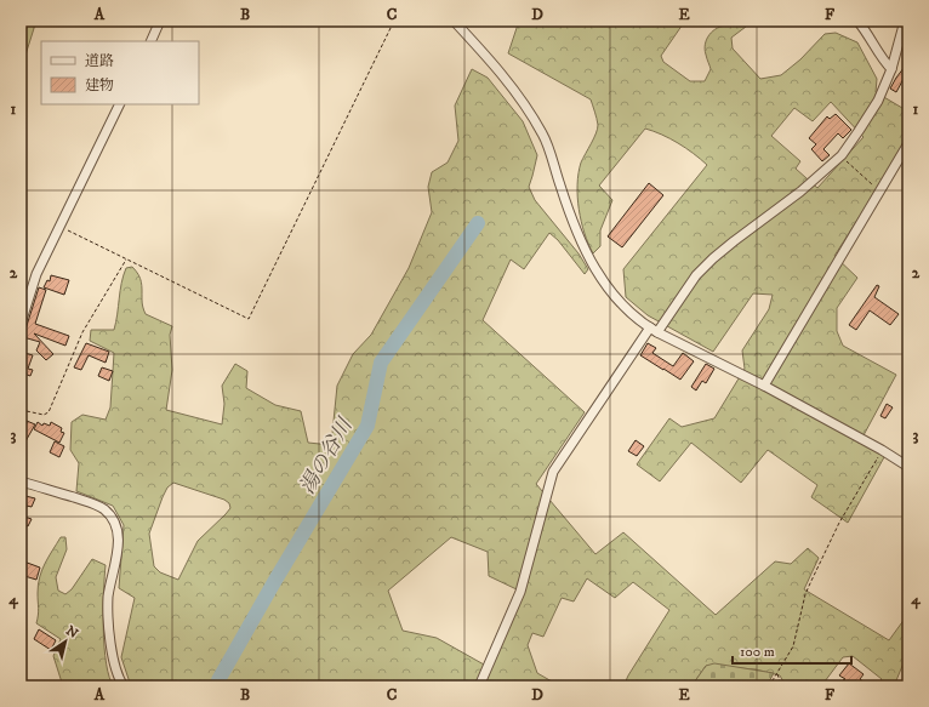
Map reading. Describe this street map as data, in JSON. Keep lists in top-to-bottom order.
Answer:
{
  "water": ["湯の谷川"],
  "legend": ["道路", "建物"],
  "scale_bar": "100 m",
  "north": "top right",
  "grid": {
    "columns": [
      "A",
      "B",
      "C",
      "D",
      "E",
      "F"
    ],
    "rows": [
      "1",
      "2",
      "3",
      "4"
    ]
  }
}
